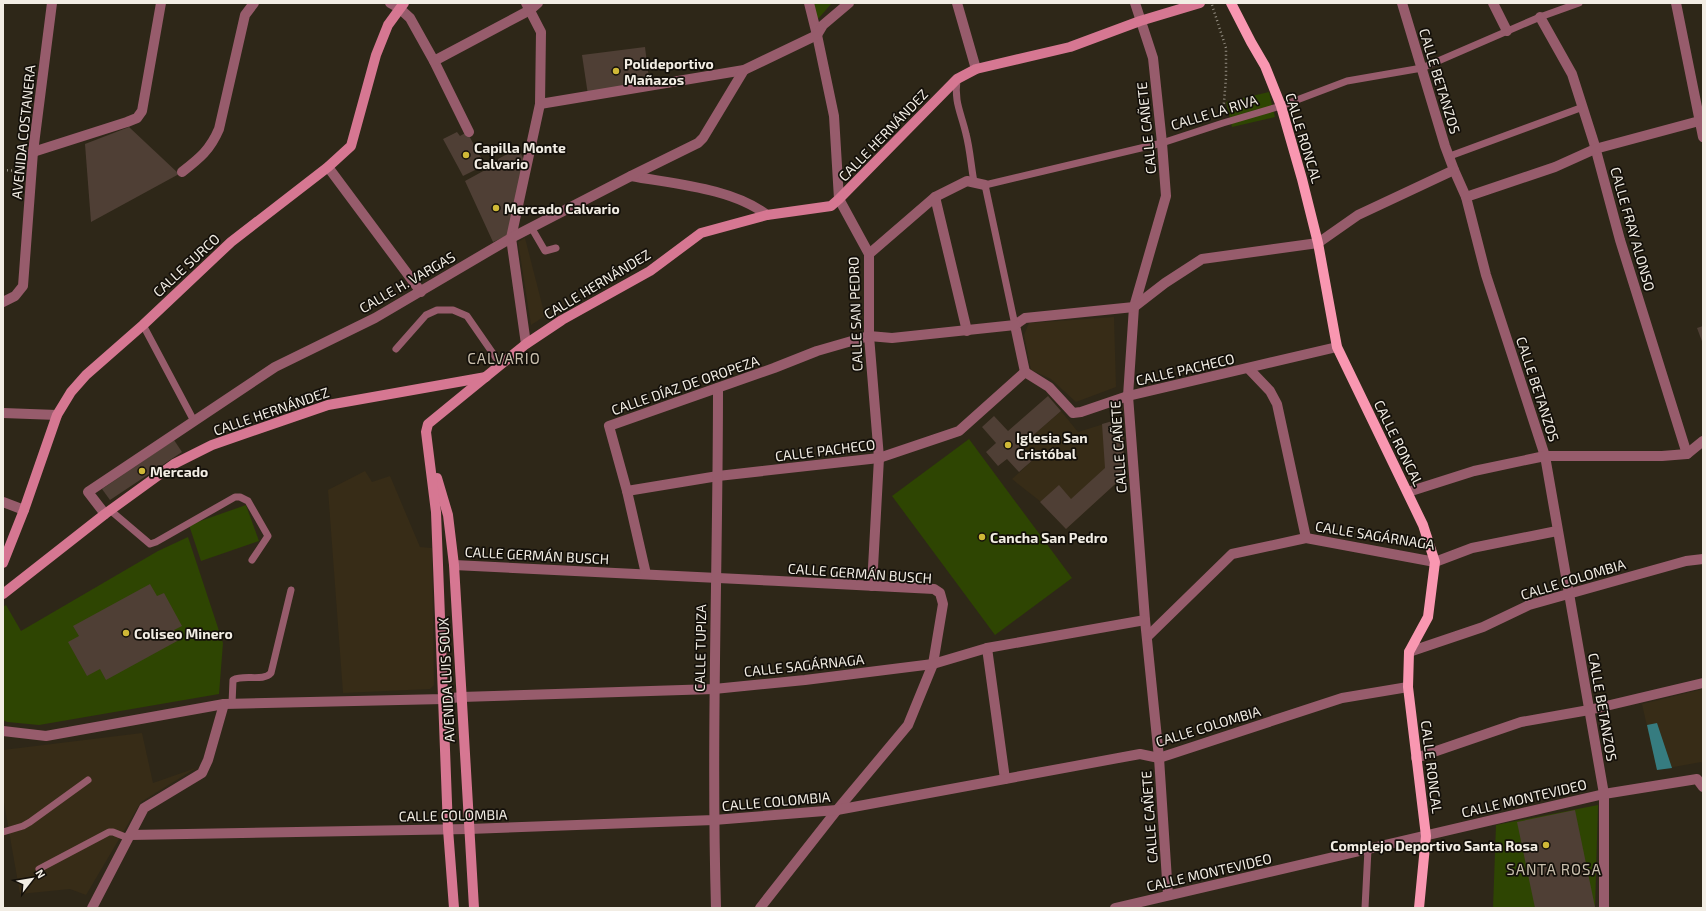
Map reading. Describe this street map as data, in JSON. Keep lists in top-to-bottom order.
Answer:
{
  "streets": {
    "main road": [
      "CALLE HERNÁNDEZ",
      "CALLE RONCAL",
      "CALLE SURCO",
      "AVENIDA LUIS SOUX"
    ],
    "street": [
      "CALLE BETANZOS",
      "CALLE LA RIVA",
      "CALLE CAÑETE",
      "AVENIDA COSTANERA",
      "CALLE FRAY ALONSO",
      "CALLE H. VARGAS",
      "CALLE SAN PEDRO",
      "CALLE PACHECO",
      "CALLE DÍAZ DE OROPEZA",
      "CALLE SAGÁRNAGA",
      "CALLE GERMÁN BUSCH",
      "CALLE COLOMBIA",
      "CALLE TUPIZA",
      "CALLE MONTEVIDEO"
    ]
  },
  "crossings": [
    ["CALLE BETANZOS", "CALLE LA RIVA"],
    ["CALLE BETANZOS", "CALLE SAGÁRNAGA"],
    ["CALLE BETANZOS", "CALLE COLOMBIA"],
    ["CALLE BETANZOS", "CALLE MONTEVIDEO"],
    ["CALLE LA RIVA", "CALLE CAÑETE"],
    ["CALLE LA RIVA", "CALLE RONCAL"],
    ["CALLE LA RIVA", "CALLE FRAY ALONSO"],
    ["CALLE LA RIVA", "CALLE SAN PEDRO"],
    ["CALLE CAÑETE", "CALLE HERNÁNDEZ"],
    ["CALLE CAÑETE", "CALLE PACHECO"],
    ["CALLE CAÑETE", "CALLE SAGÁRNAGA"],
    ["CALLE CAÑETE", "CALLE COLOMBIA"],
    ["CALLE CAÑETE", "CALLE MONTEVIDEO"],
    ["CALLE HERNÁNDEZ", "CALLE H. VARGAS"],
    ["CALLE HERNÁNDEZ", "CALLE SAN PEDRO"],
    ["CALLE HERNÁNDEZ", "AVENIDA LUIS SOUX"],
    ["CALLE RONCAL", "CALLE PACHECO"],
    ["CALLE RONCAL", "CALLE SAGÁRNAGA"],
    ["CALLE RONCAL", "CALLE COLOMBIA"],
    ["CALLE RONCAL", "CALLE MONTEVIDEO"],
    ["CALLE SAN PEDRO", "CALLE PACHECO"],
    ["CALLE SAN PEDRO", "CALLE DÍAZ DE OROPEZA"],
    ["CALLE SAN PEDRO", "CALLE GERMÁN BUSCH"],
    ["CALLE PACHECO", "CALLE DÍAZ DE OROPEZA"],
    ["CALLE PACHECO", "CALLE TUPIZA"],
    ["CALLE DÍAZ DE OROPEZA", "CALLE GERMÁN BUSCH"],
    ["CALLE DÍAZ DE OROPEZA", "CALLE TUPIZA"],
    ["CALLE SAGÁRNAGA", "CALLE GERMÁN BUSCH"],
    ["CALLE SAGÁRNAGA", "CALLE TUPIZA"],
    ["CALLE SAGÁRNAGA", "AVENIDA LUIS SOUX"],
    ["CALLE GERMÁN BUSCH", "CALLE COLOMBIA"],
    ["CALLE GERMÁN BUSCH", "CALLE TUPIZA"],
    ["CALLE GERMÁN BUSCH", "AVENIDA LUIS SOUX"],
    ["CALLE COLOMBIA", "CALLE TUPIZA"],
    ["CALLE COLOMBIA", "AVENIDA LUIS SOUX"]
  ],
  "districts": ["CALVARIO", "SANTA ROSA"],
  "places": [
    "Polideportivo Mañazos",
    "Capilla Monte Calvario",
    "Mercado Calvario",
    "Iglesia San Cristóbal",
    "Mercado",
    "Cancha San Pedro",
    "Coliseo Minero",
    "Complejo Deportivo Santa Rosa"
  ],
  "north": "top right"
}
